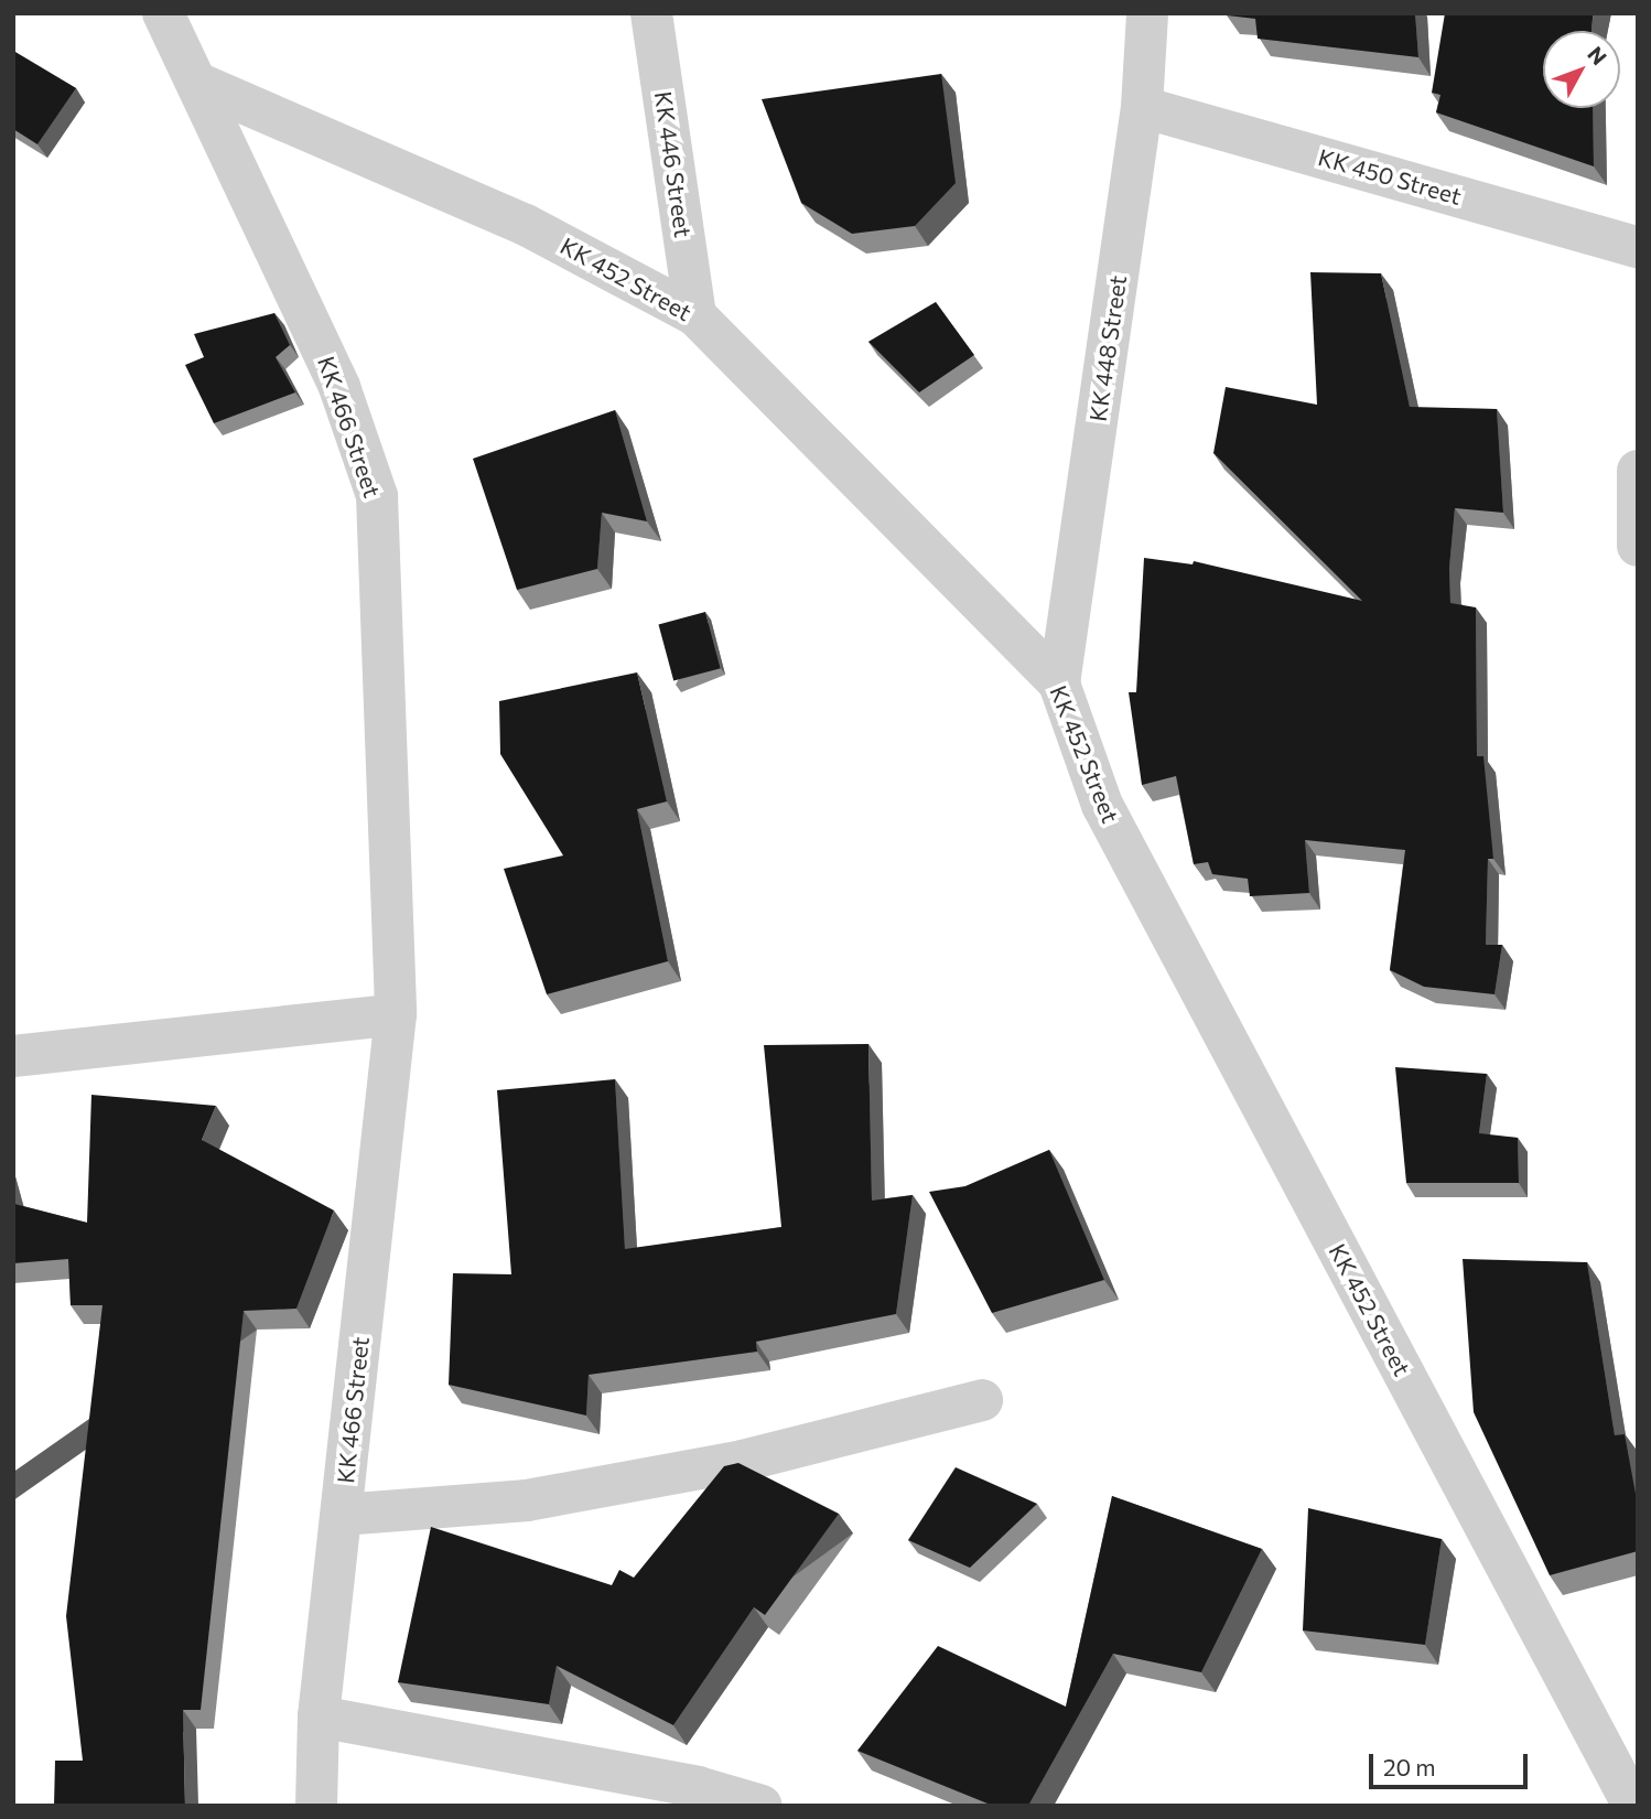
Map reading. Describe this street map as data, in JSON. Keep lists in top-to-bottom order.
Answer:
{
  "streets": {
    "street": [
      "KK 446 Street",
      "KK 450 Street",
      "KK 452 Street",
      "KK 448 Street",
      "KK 466 Street"
    ]
  },
  "crossings": [
    ["KK 446 Street", "KK 452 Street"],
    ["KK 450 Street", "KK 448 Street"],
    ["KK 452 Street", "KK 448 Street"],
    ["KK 452 Street", "KK 466 Street"]
  ],
  "scale_bar": "20 m",
  "north": "top right"
}
